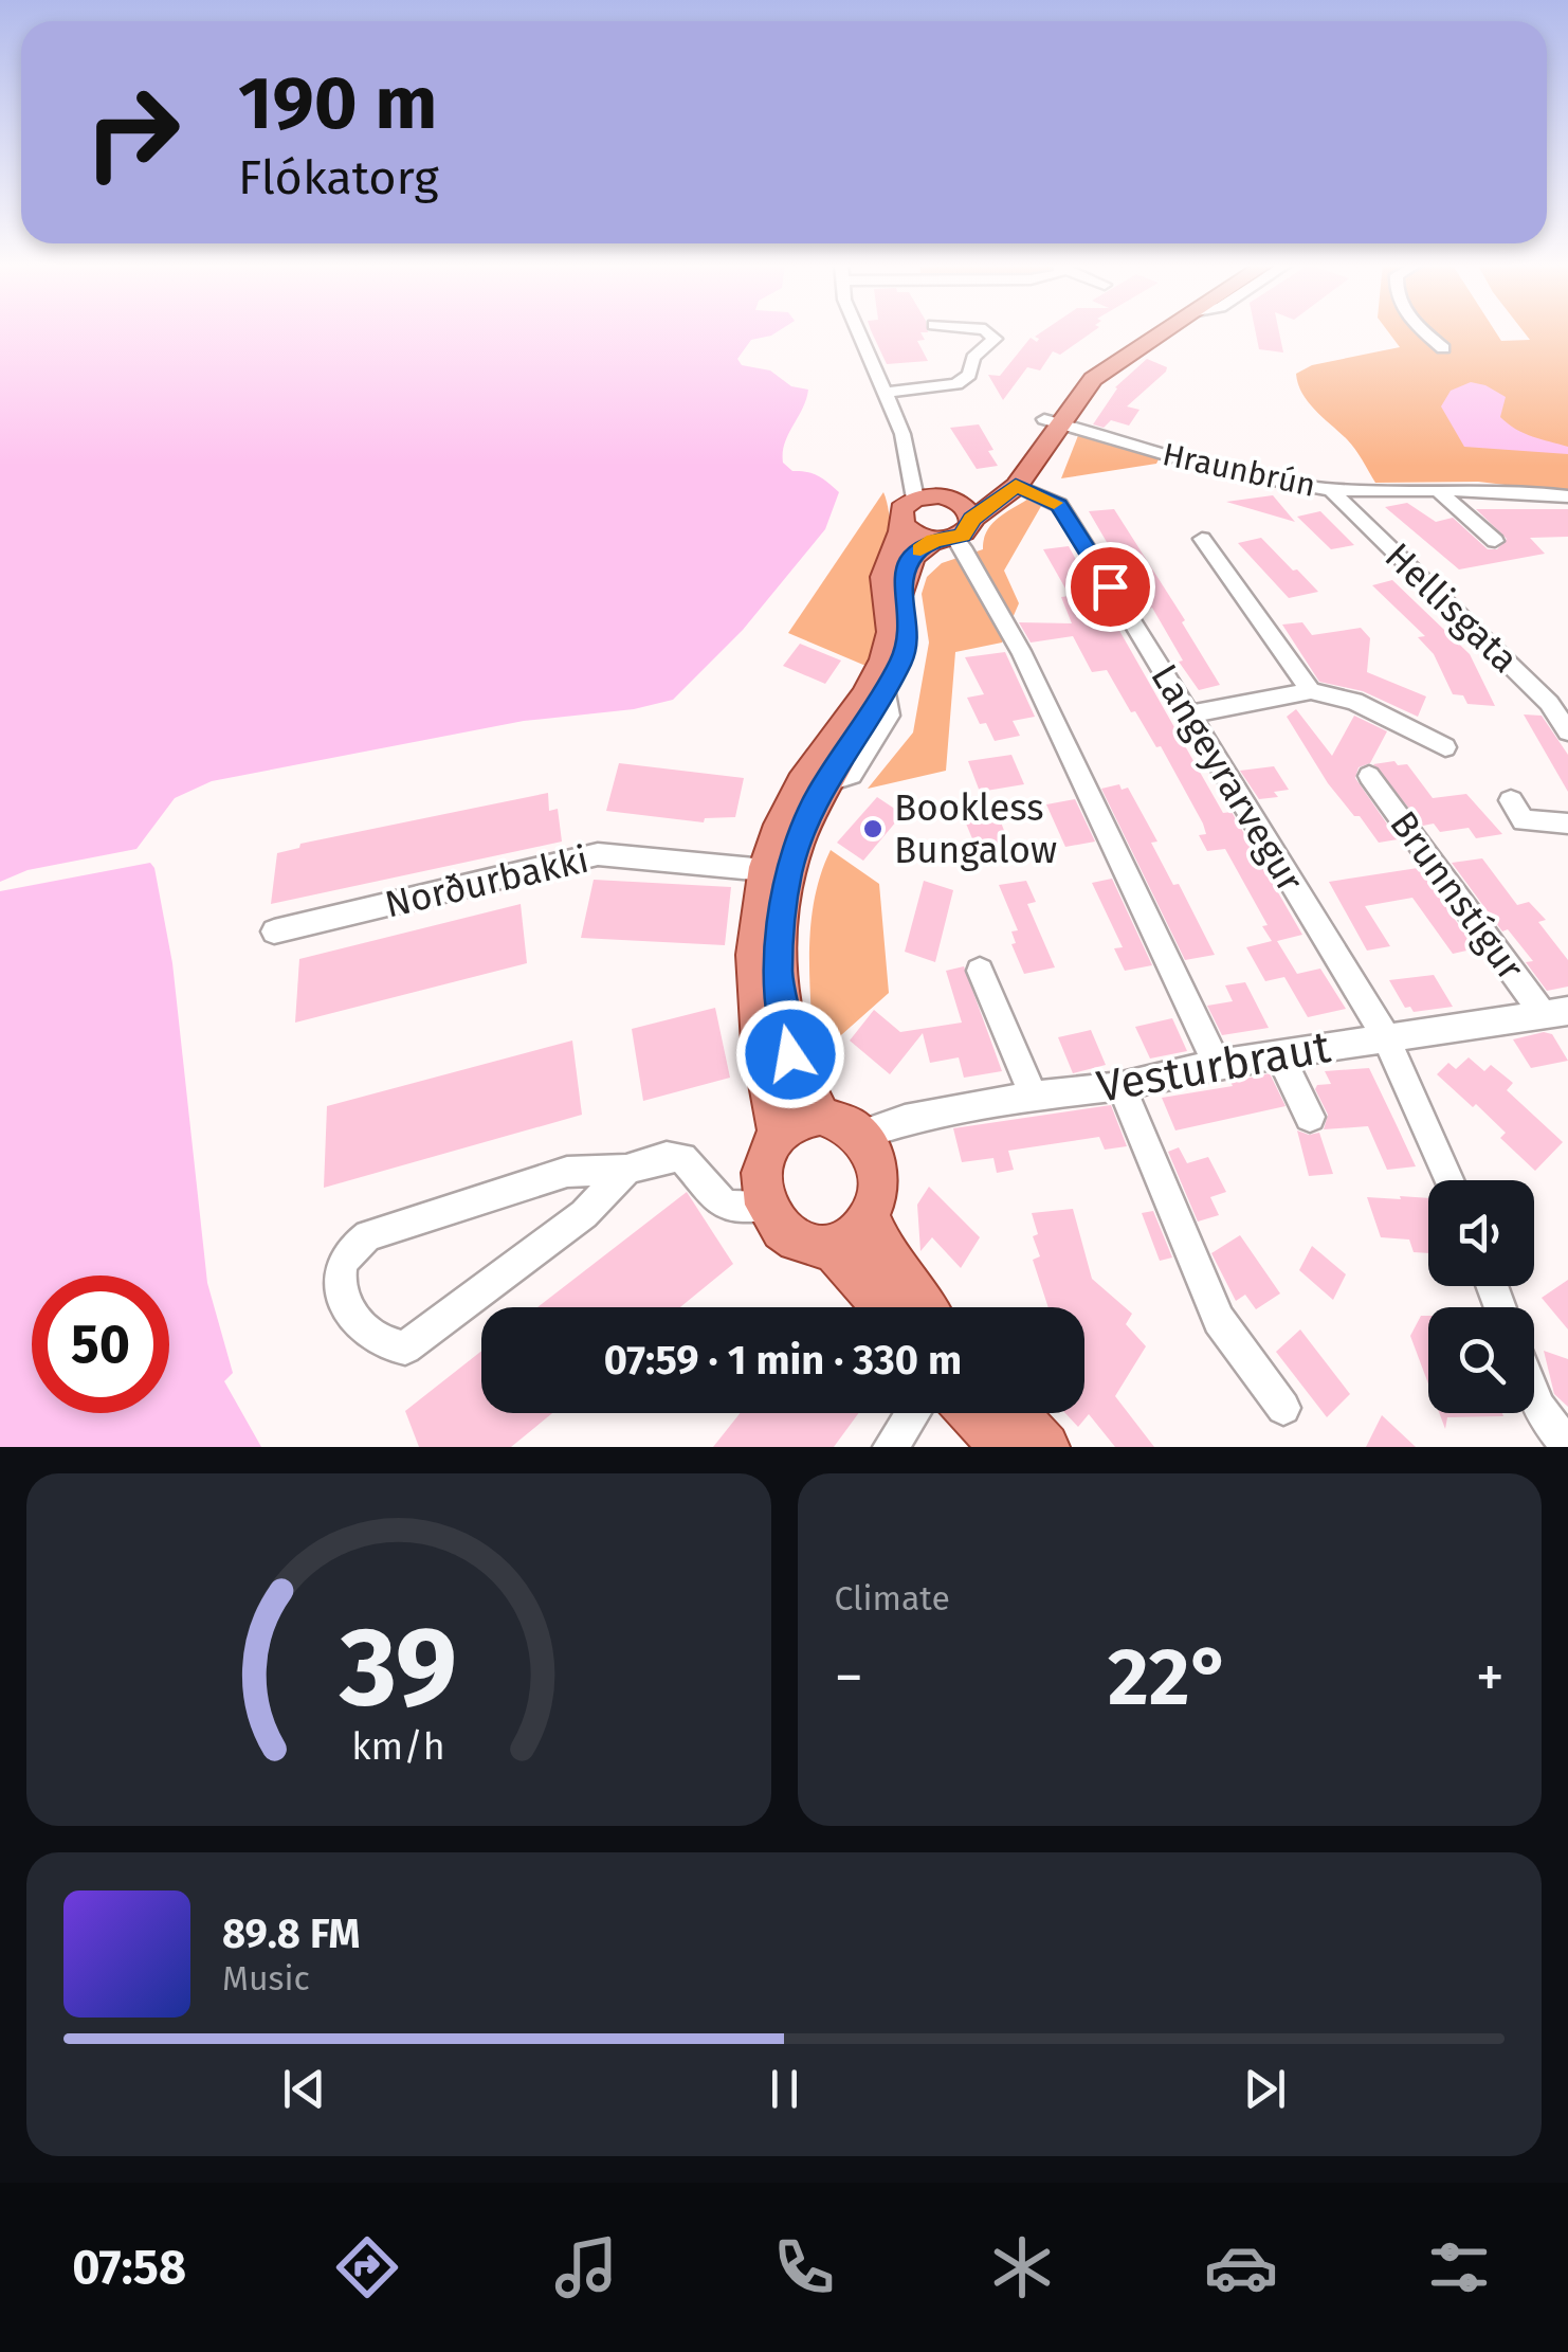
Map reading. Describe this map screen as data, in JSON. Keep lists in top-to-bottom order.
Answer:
{
  "streets": {
    "street": [
      "Hraunbrún",
      "Hellisgata",
      "Langeyrarvegur",
      "Norðurbakki",
      "Brunnstígur",
      "Vesturbraut"
    ]
  },
  "crossings": [
    ["Hraunbrún", "Hellisgata"],
    ["Langeyrarvegur", "Vesturbraut"],
    ["Brunnstígur", "Vesturbraut"]
  ],
  "places": ["Bookless Bungalow"],
  "page": {
    "turn": ["190 m", "Flókatorg"],
    "limit": "50",
    "trip": "07:59 · 1 min · 330 m",
    "tile": "Climate",
    "heat": ["−", "22°", "+"],
    "song": ["89.8 FM", "Music"],
    "tabs": "07:58",
    "gauge": ["39", "km/h"]
  }
}
